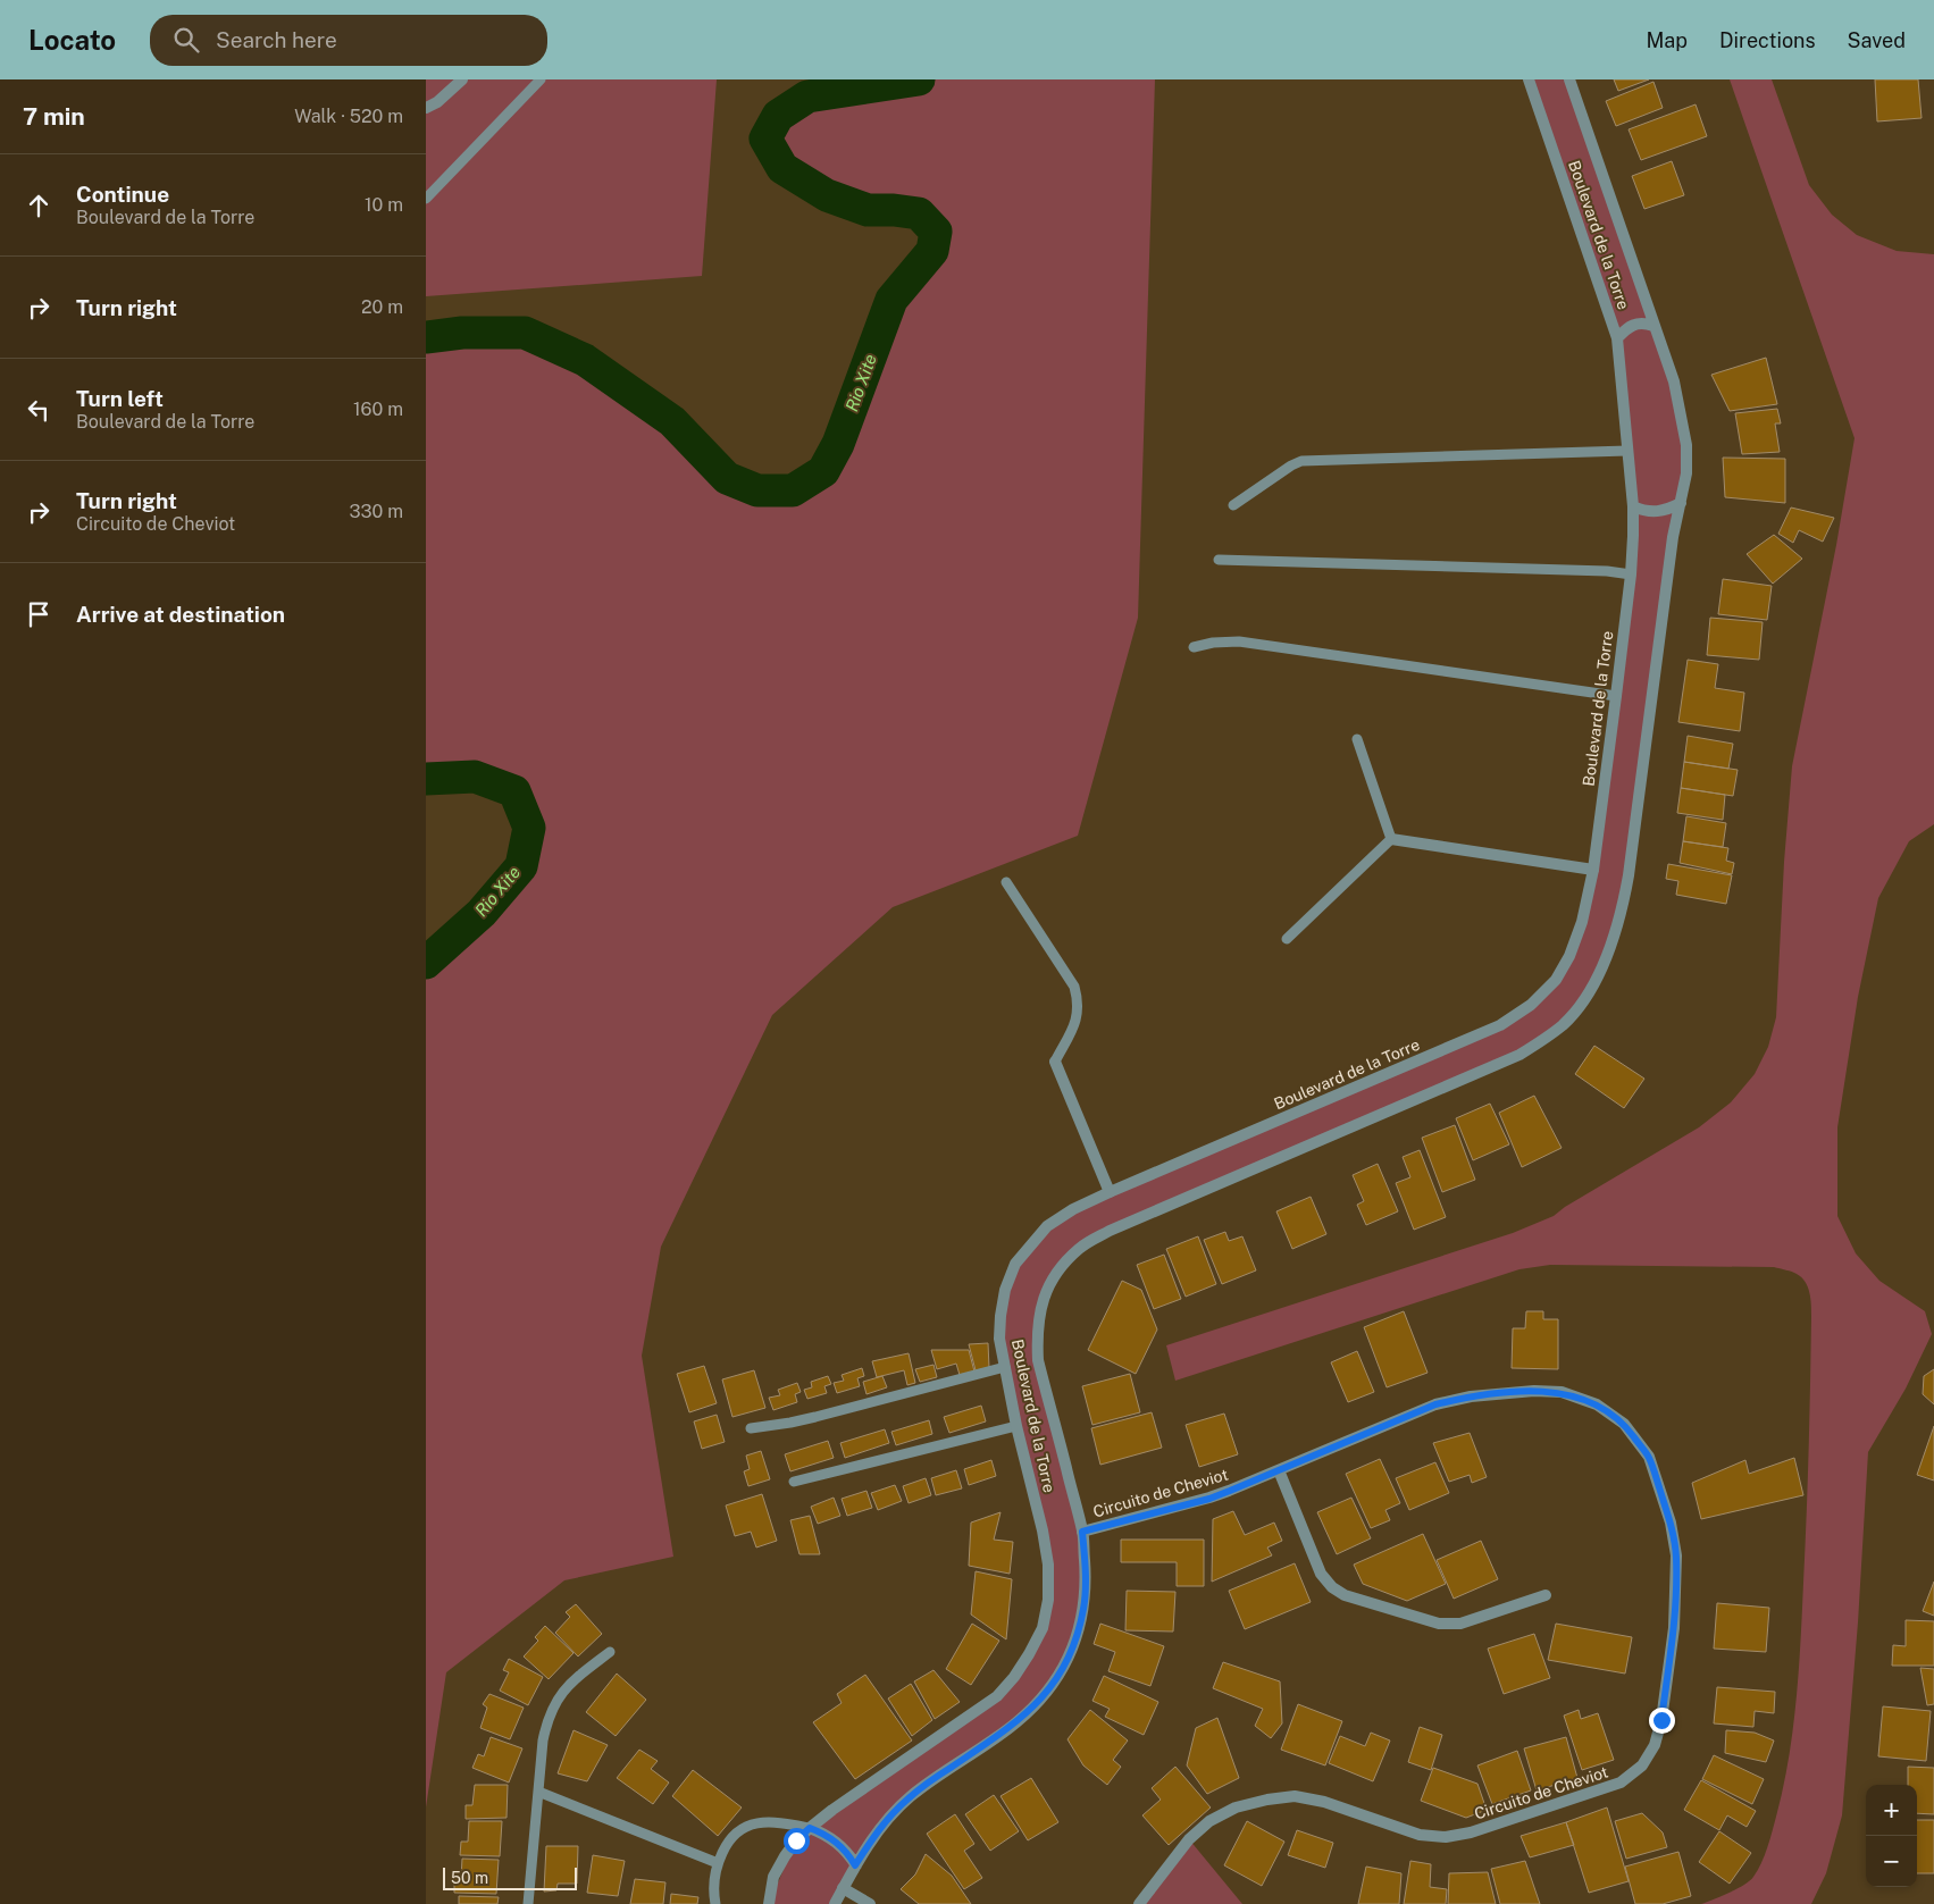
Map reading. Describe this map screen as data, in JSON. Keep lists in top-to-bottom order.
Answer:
{
  "streets": {
    "street": ["Boulevard de la Torre", "Circuito de Cheviot"]
  },
  "crossings": [
    ["Boulevard de la Torre", "Circuito de Cheviot"]
  ],
  "water": ["Rio Xite"],
  "scale_bar": "50 m",
  "page": {
    "header": "Locato",
    "search": "Search here",
    "nav": ["Map", "Directions", "Saved"],
    "heading": ["7 min", "Walk · 520 m"],
    "list": [
      ["Continue", "Boulevard de la Torre", "10 m"],
      ["Turn right", "20 m"],
      ["Turn left", "Boulevard de la Torre", "160 m"],
      ["Turn right", "Circuito de Cheviot", "330 m"],
      "Arrive at destination"
    ],
    "map_buttons": ["+", "−"],
    "scale": "50 m"
  }
}
